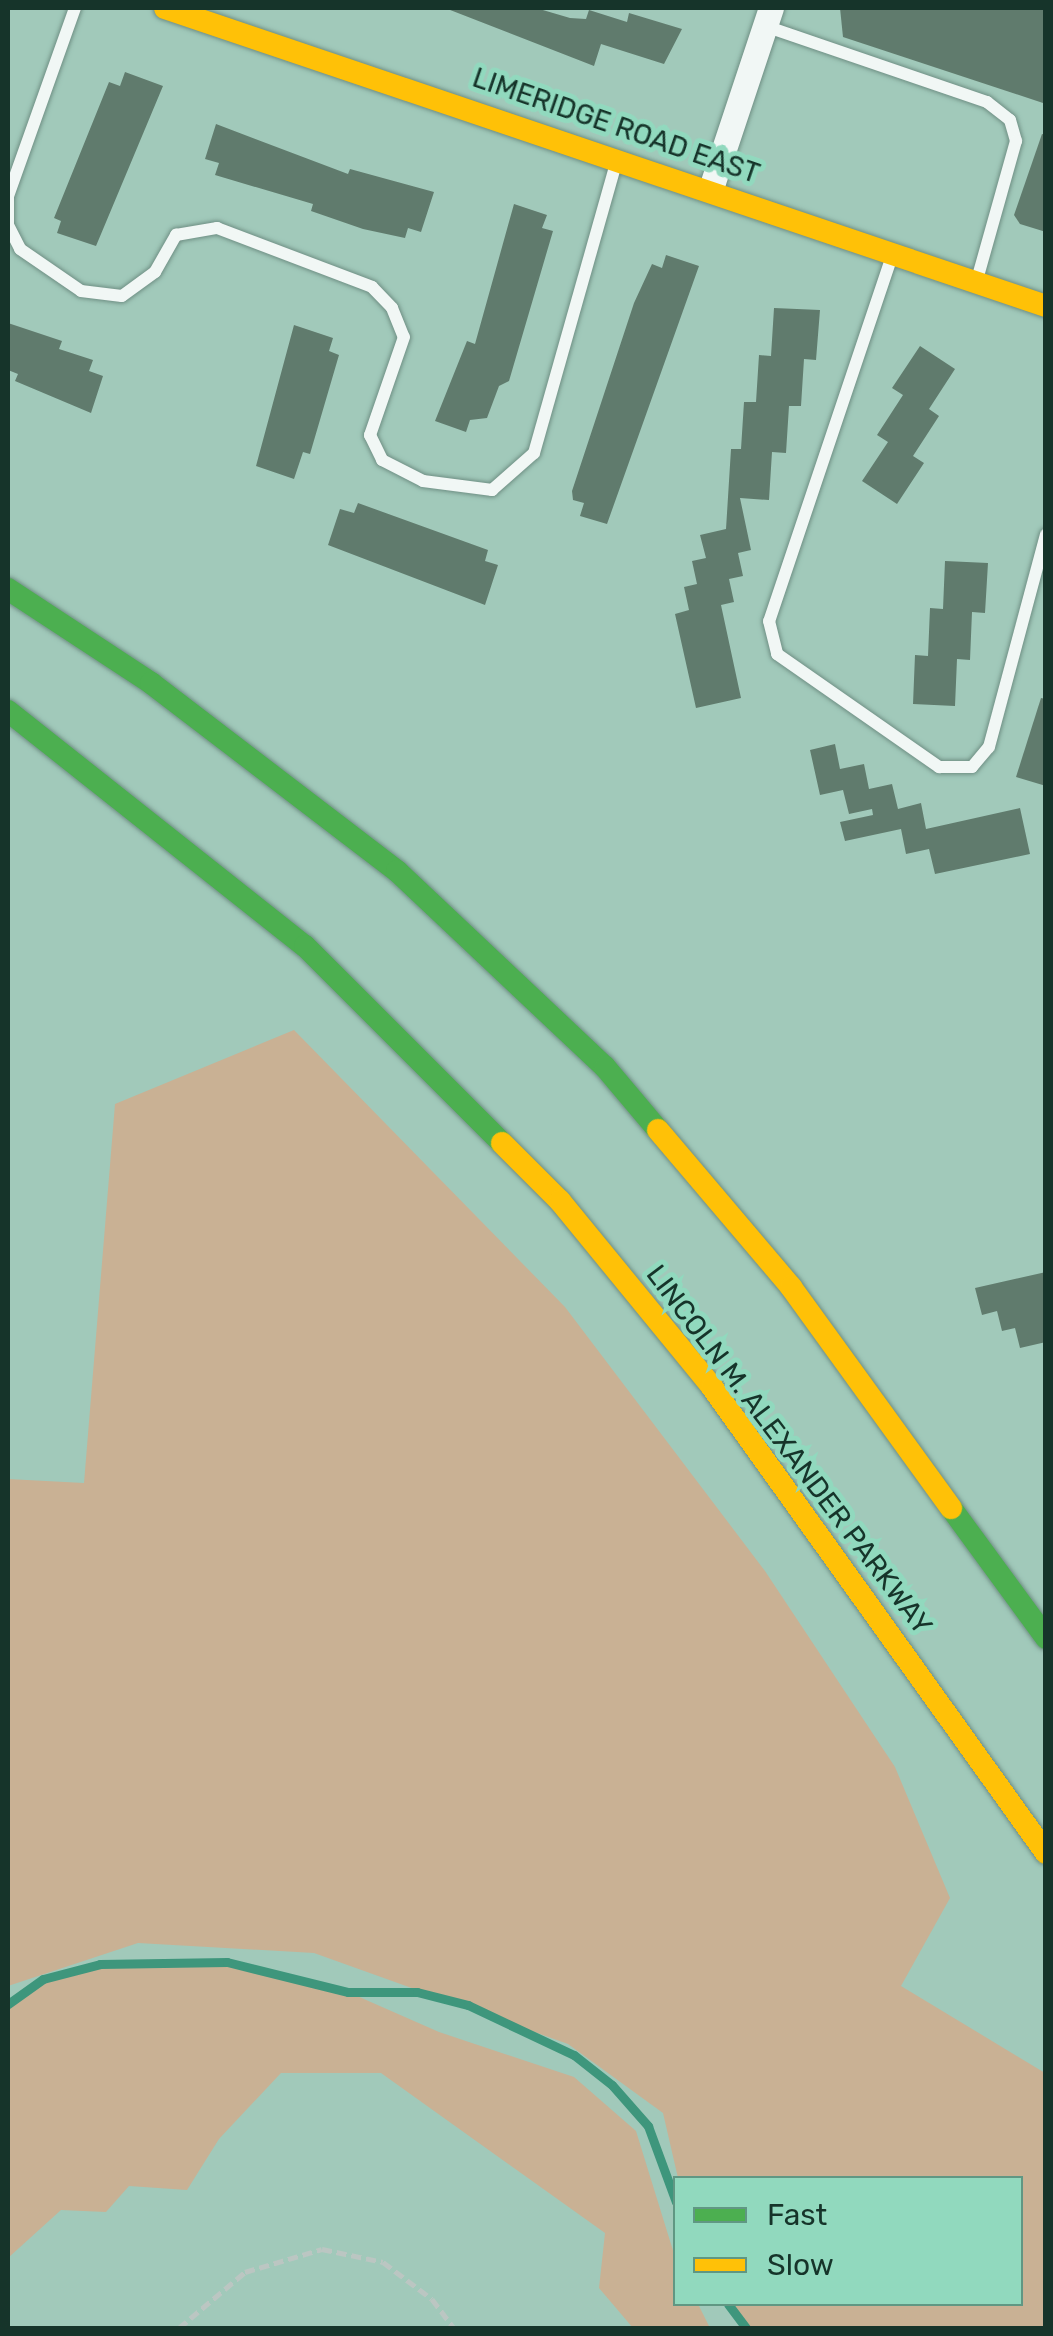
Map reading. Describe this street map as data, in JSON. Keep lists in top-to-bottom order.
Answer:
{
  "streets": {
    "main road": ["LIMERIDGE ROAD EAST", "LINCOLN M. ALEXANDER PARKWAY"]
  },
  "legend": ["Fast", "Slow"]
}
